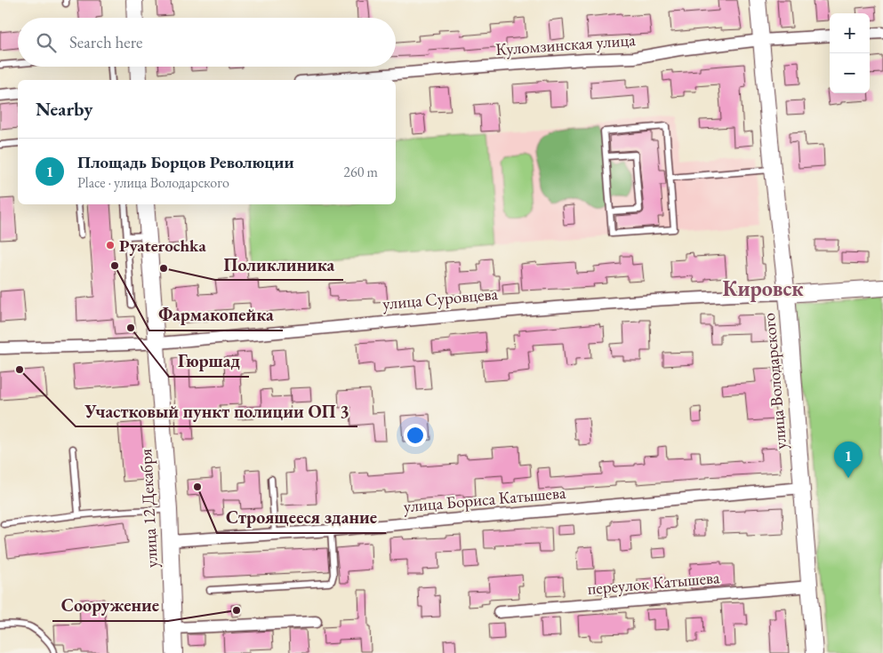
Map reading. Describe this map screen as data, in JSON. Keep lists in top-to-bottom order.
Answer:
{
  "streets": {
    "street": [
      "Куломзинская улица",
      "улица Суровцева",
      "улица Володарского",
      "улица Бориса Катышева",
      "улица 12 Декабря",
      "переулок Катышева"
    ]
  },
  "crossings": [
    ["Куломзинская улица", "улица Володарского"],
    ["улица Суровцева", "улица Володарского"],
    ["улица Суровцева", "улица 12 Декабря"],
    ["улица Володарского", "улица Бориса Катышева"],
    ["улица Володарского", "переулок Катышева"],
    ["улица Бориса Катышева", "улица 12 Декабря"]
  ],
  "districts": ["Кировск"],
  "places": [
    "Pyaterochka",
    "Фармакопейка",
    "Поликлиника",
    "Гюршад",
    "Участковый пункт полиции ОП 3",
    "Строящееся здание",
    "Сооружение"
  ],
  "page": {
    "map_buttons": ["+", "−"],
    "search": "Search here",
    "heading": "Nearby",
    "list": [
      {
        "mark": "1",
        "name": "Площадь Борцов Революции",
        "note": "Place · улица Володарского",
        "value": "260 m"
      }
    ],
    "pins": "1"
  }
}
